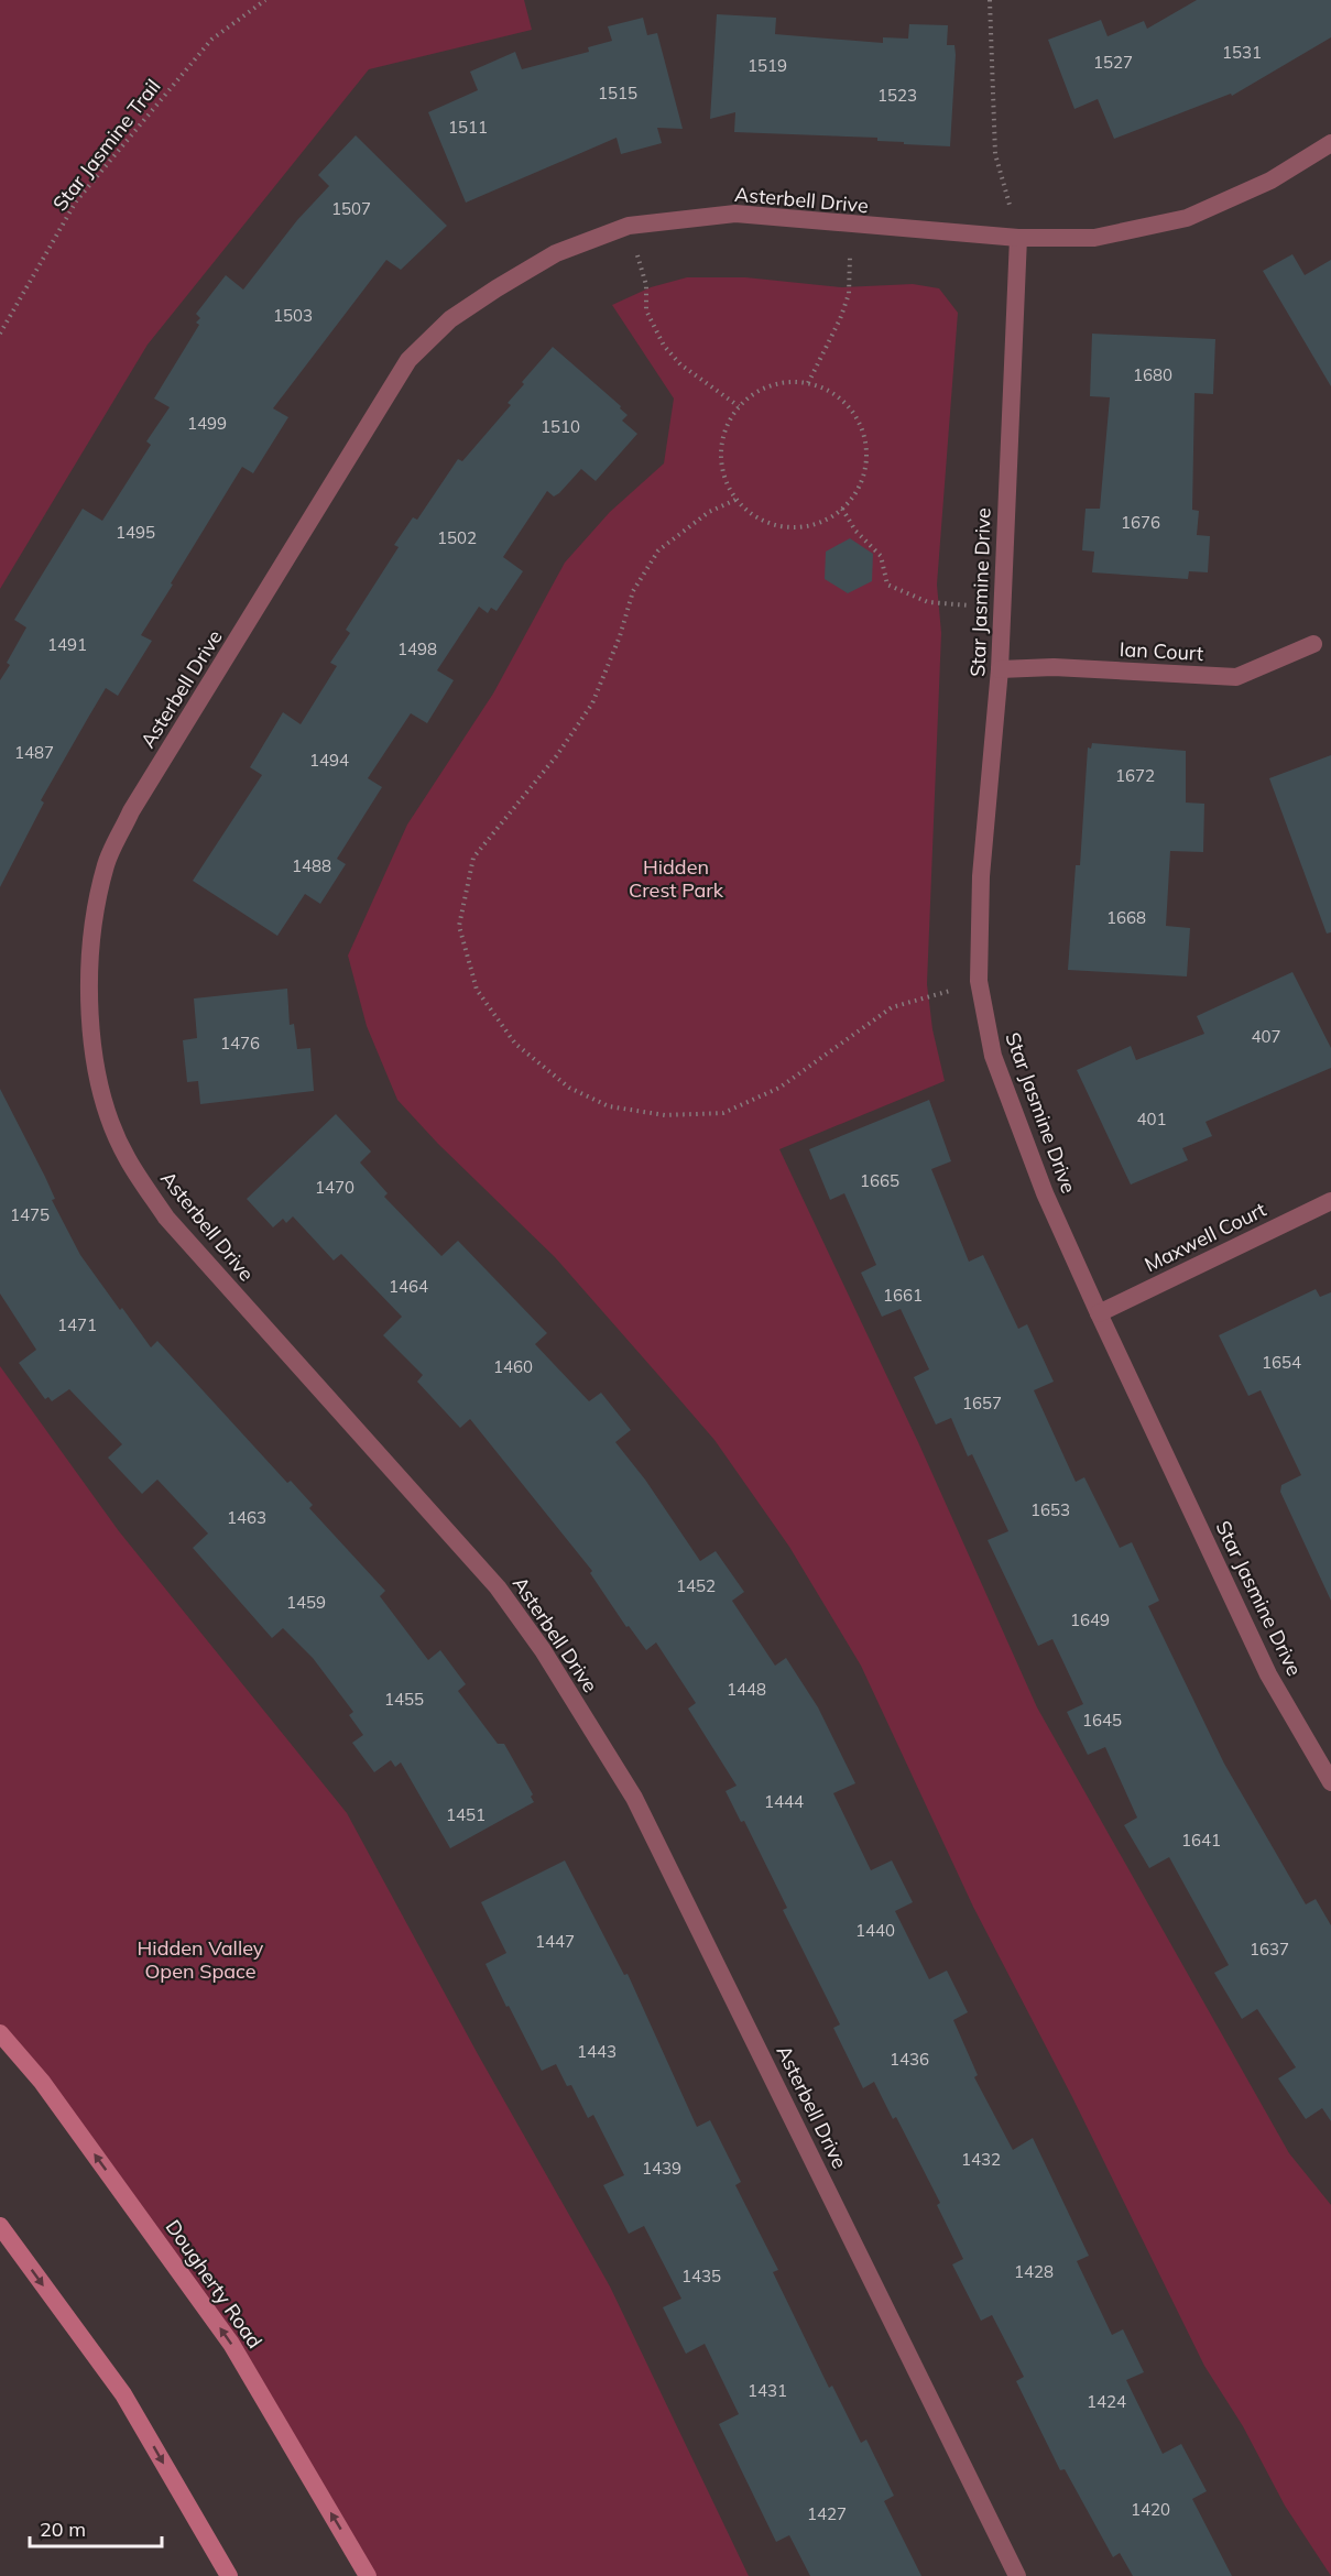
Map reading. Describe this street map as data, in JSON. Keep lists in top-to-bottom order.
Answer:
{
  "streets": {
    "main road": ["Dougherty Road"],
    "street": [
      "Asterbell Drive",
      "Star Jasmine Drive",
      "Ian Court",
      "Maxwell Court"
    ],
    "path": ["Star Jasmine Trail"]
  },
  "crossings": [
    ["Asterbell Drive", "Star Jasmine Drive"],
    ["Star Jasmine Drive", "Ian Court"],
    ["Star Jasmine Drive", "Maxwell Court"]
  ],
  "parks": ["Hidden Crest Park", "Hidden Valley Open Space"],
  "house_numbers": [
    "1531",
    "1527",
    "1519",
    "1515",
    "1523",
    "1511",
    "1507",
    "1503",
    "1680",
    "1499",
    "1510",
    "1676",
    "1495",
    "1502",
    "1491",
    "1498",
    "1487",
    "1494",
    "1672",
    "1488",
    "1668",
    "407",
    "1476",
    "401",
    "1665",
    "1470",
    "1475",
    "1464",
    "1661",
    "1471",
    "1654",
    "1460",
    "1657",
    "1653",
    "1463",
    "1452",
    "1459",
    "1649",
    "1448",
    "1455",
    "1645",
    "1444",
    "1451",
    "1641",
    "1440",
    "1447",
    "1637",
    "1443",
    "1436",
    "1432",
    "1439",
    "1428",
    "1435",
    "1431",
    "1424",
    "1420",
    "1427"
  ],
  "scale_bar": "20 m"
}
